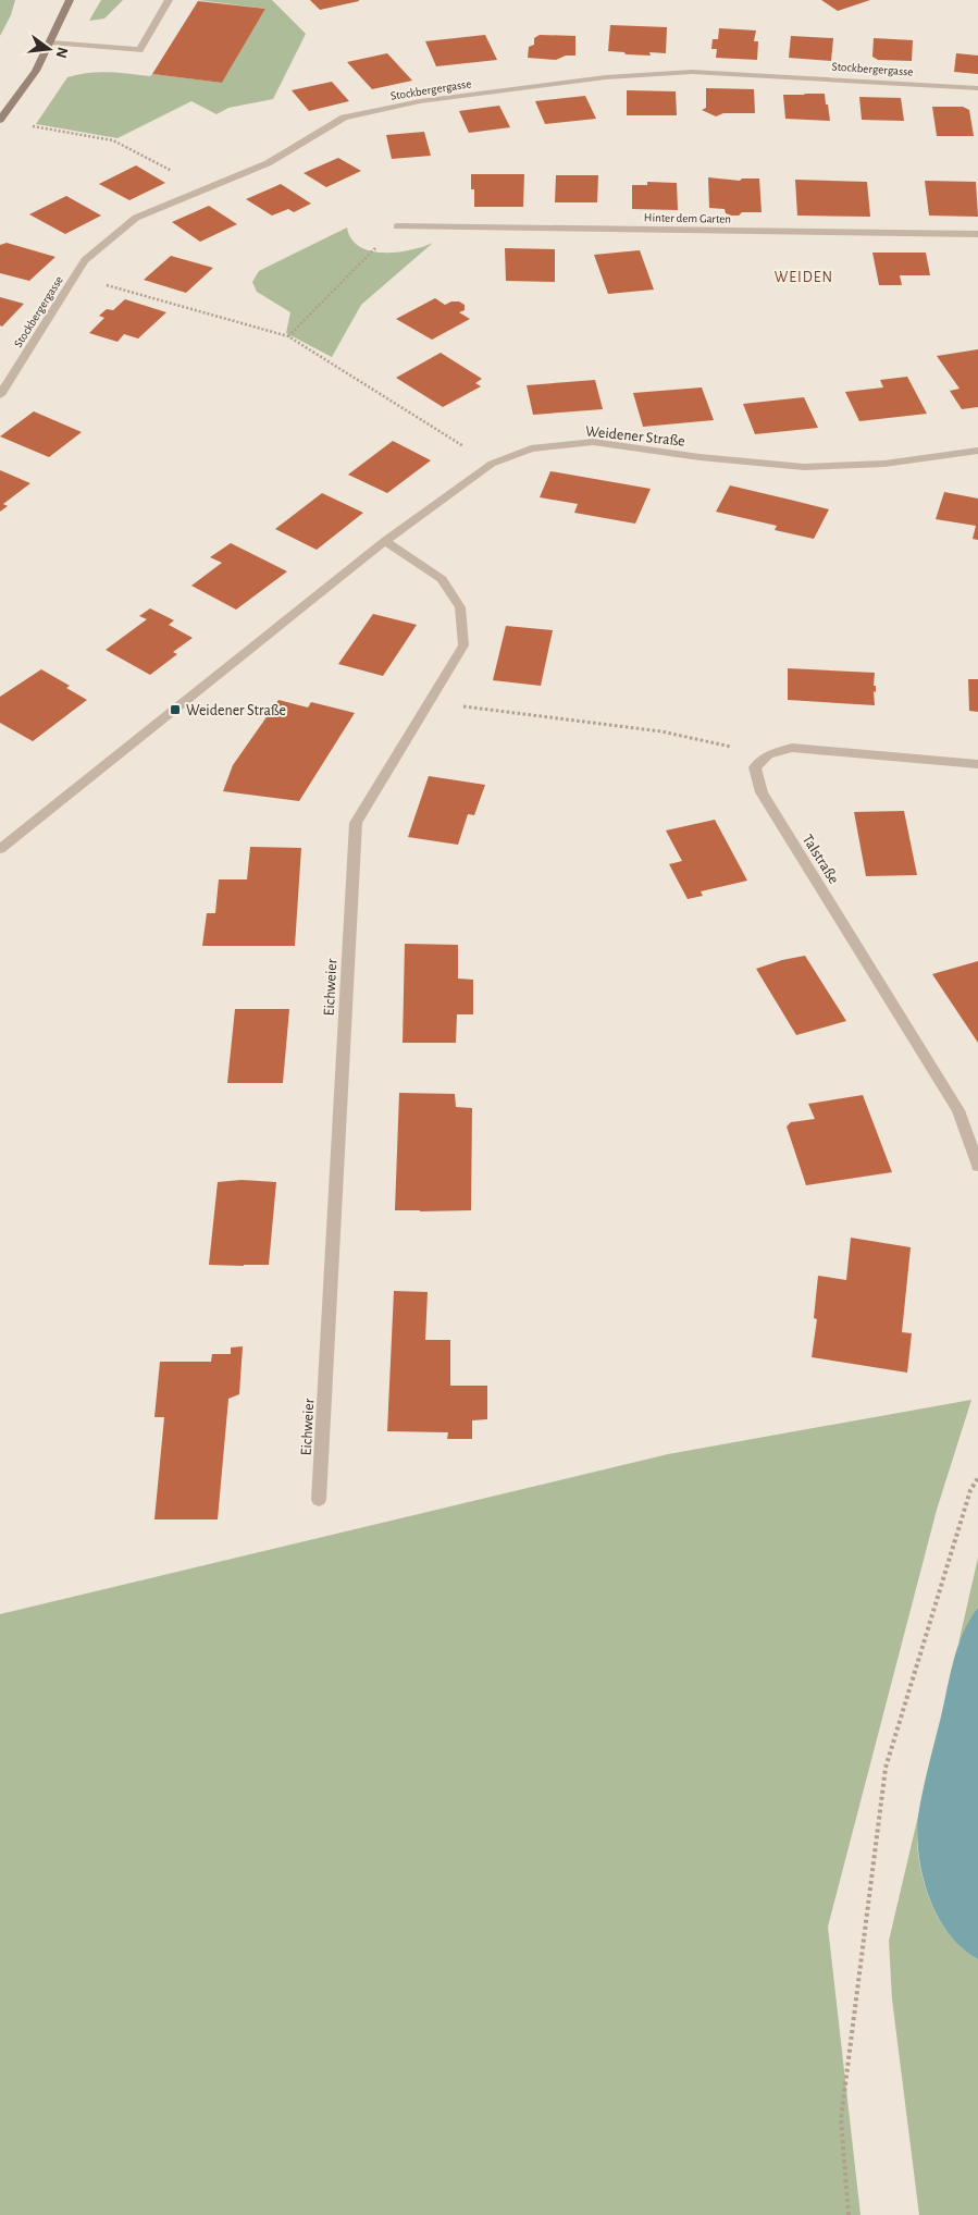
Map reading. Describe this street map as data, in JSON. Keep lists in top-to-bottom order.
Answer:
{
  "streets": {
    "street": [
      "Stockbergergasse",
      "Hinter dem Garten",
      "Weidener Straße",
      "Talstraße",
      "Eichweier"
    ]
  },
  "crossings": [
    ["Weidener Straße", "Eichweier"]
  ],
  "districts": ["WEIDEN"],
  "places": {
    "transit": ["Weidener Straße"]
  },
  "north": "right"
}
